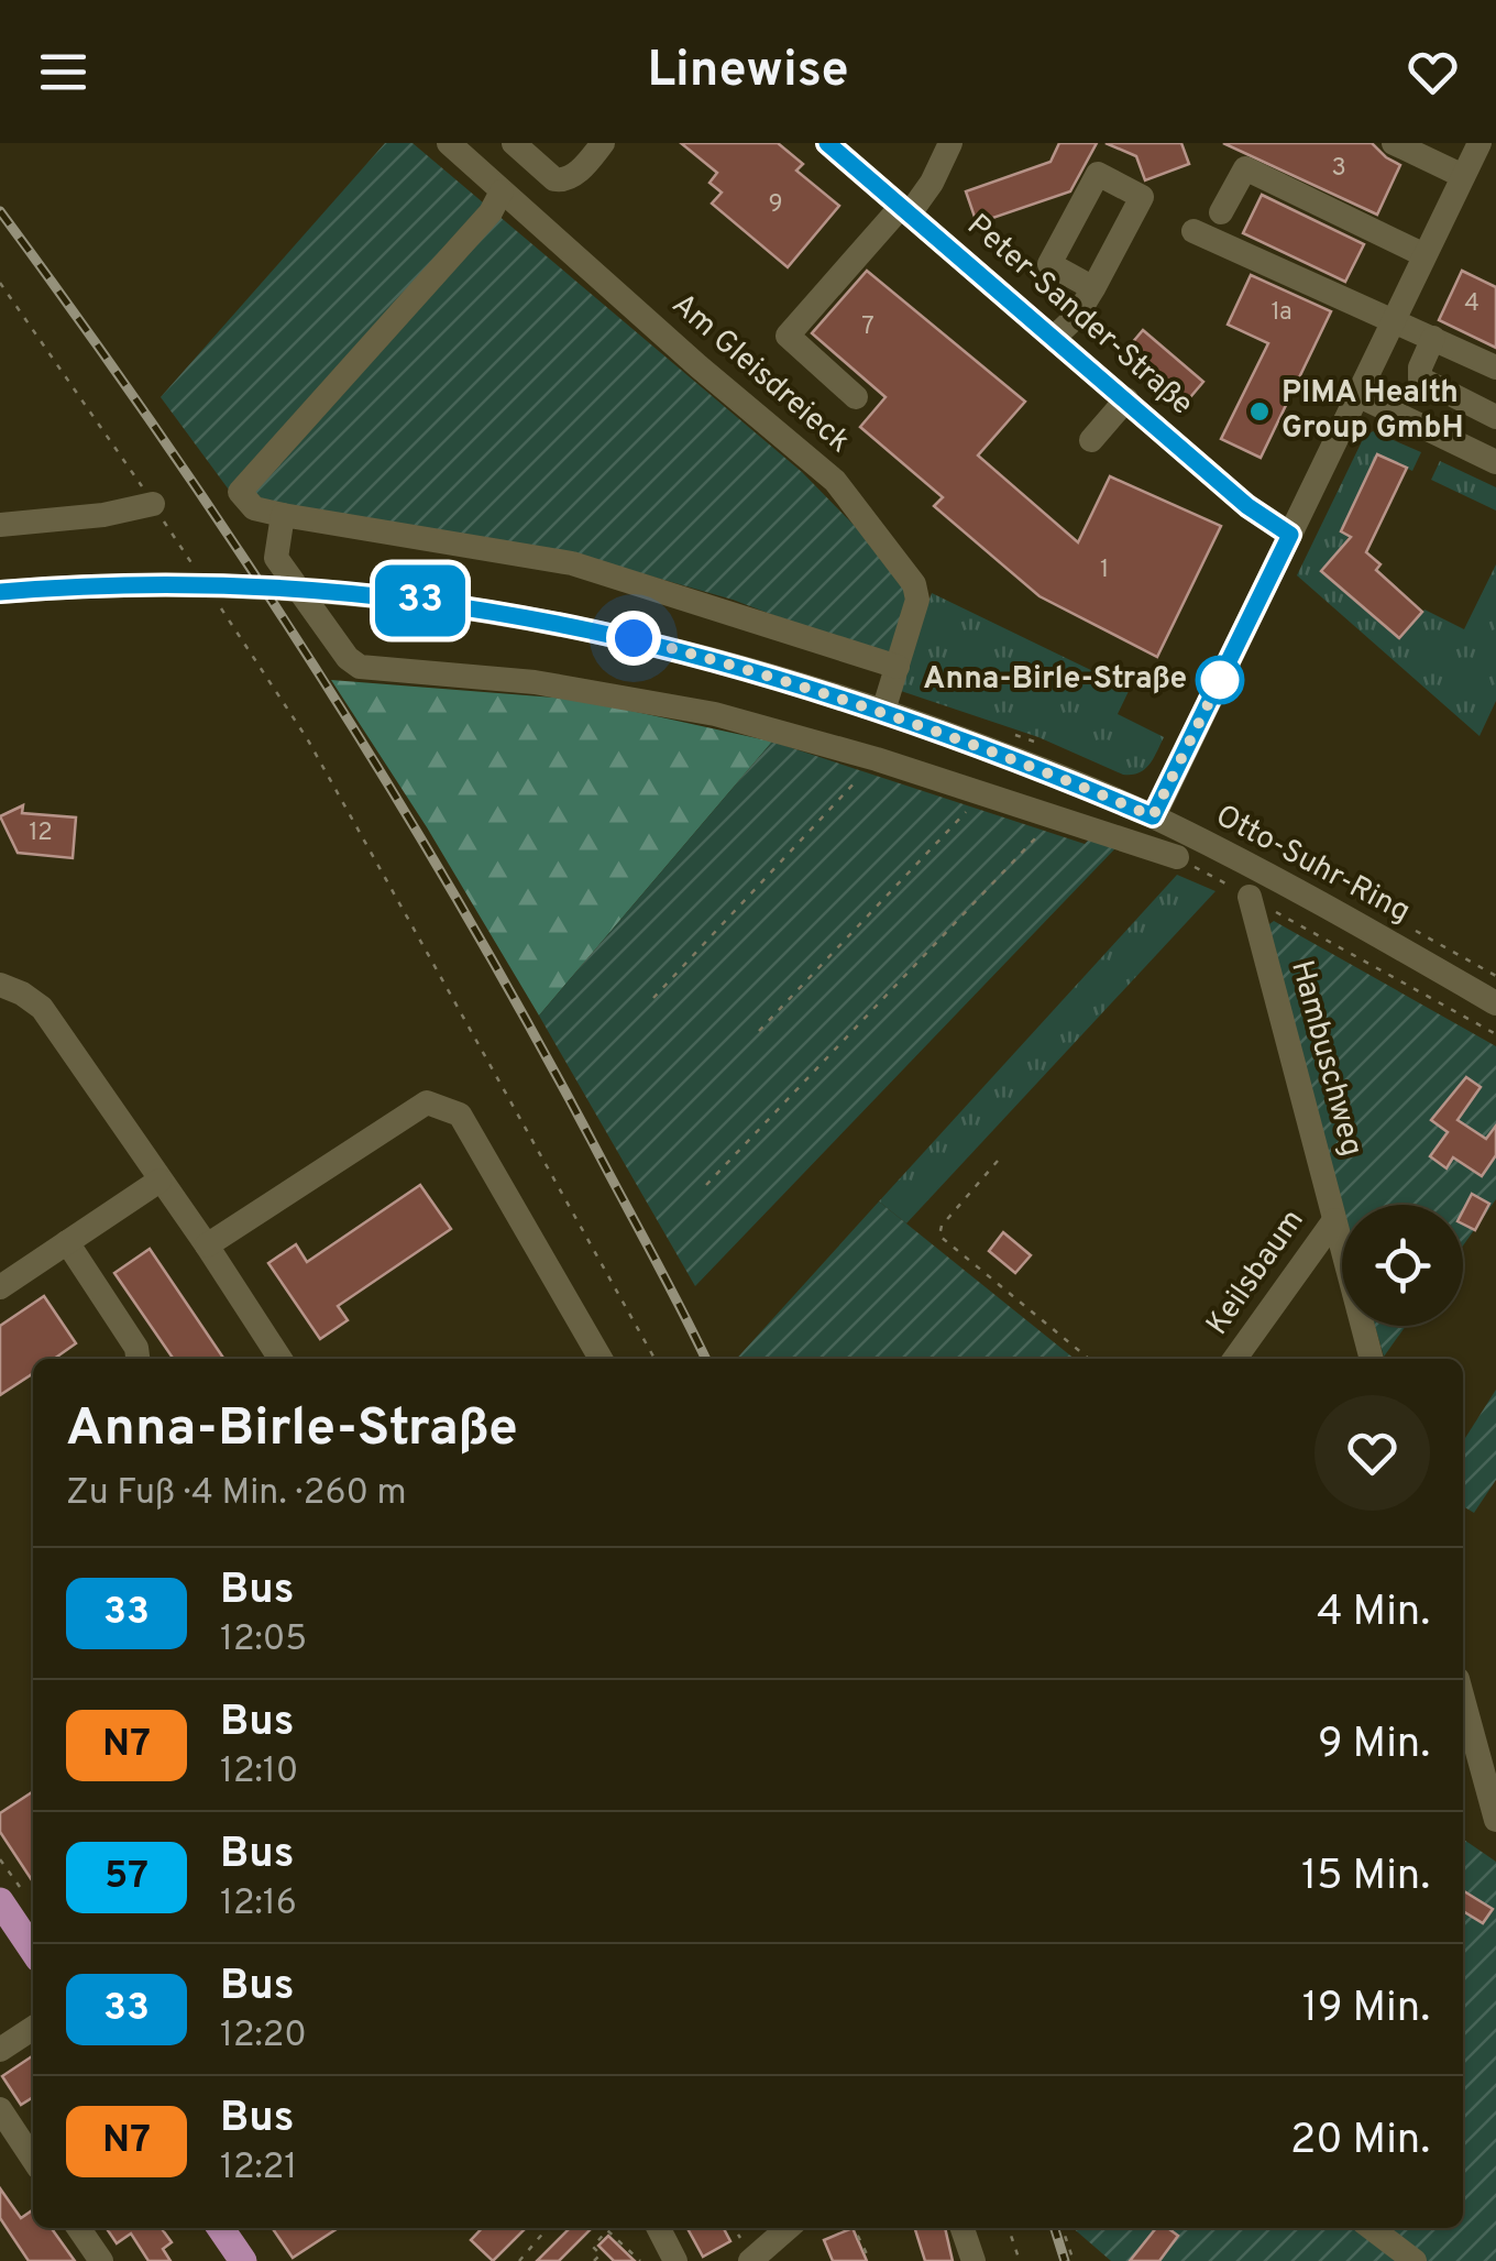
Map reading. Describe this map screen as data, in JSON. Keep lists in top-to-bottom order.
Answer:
{
  "streets": {
    "street": [
      "Peter-Sander-Straße",
      "Am Gleisdreieck",
      "Otto-Suhr-Ring",
      "Hambuschweg",
      "Keilsbaum"
    ]
  },
  "crossings": [
    ["Am Gleisdreieck", "Otto-Suhr-Ring"],
    ["Hambuschweg", "Keilsbaum"]
  ],
  "places": ["PIMA Health Group GmbH", "Anna-Birle-Straße"],
  "lines": ["bus line 33"],
  "house_numbers": [
    "3",
    "9",
    "4",
    "1a",
    "7",
    "1",
    "12"
  ],
  "page": {
    "header": "Linewise",
    "on_map": "33",
    "heading": ["Anna-Birle-Straße", "Zu Fuß · 4 Min. · 260 m"],
    "list": [
      {
        "mark": "33",
        "name": "Bus",
        "note": "12:05",
        "value": "4 Min."
      },
      {
        "mark": "N7",
        "name": "Bus",
        "note": "12:10",
        "value": "9 Min."
      },
      {
        "mark": "57",
        "name": "Bus",
        "note": "12:16",
        "value": "15 Min."
      },
      {
        "mark": "33",
        "name": "Bus",
        "note": "12:20",
        "value": "19 Min."
      },
      {
        "mark": "N7",
        "name": "Bus",
        "note": "12:21",
        "value": "20 Min."
      }
    ]
  }
}
